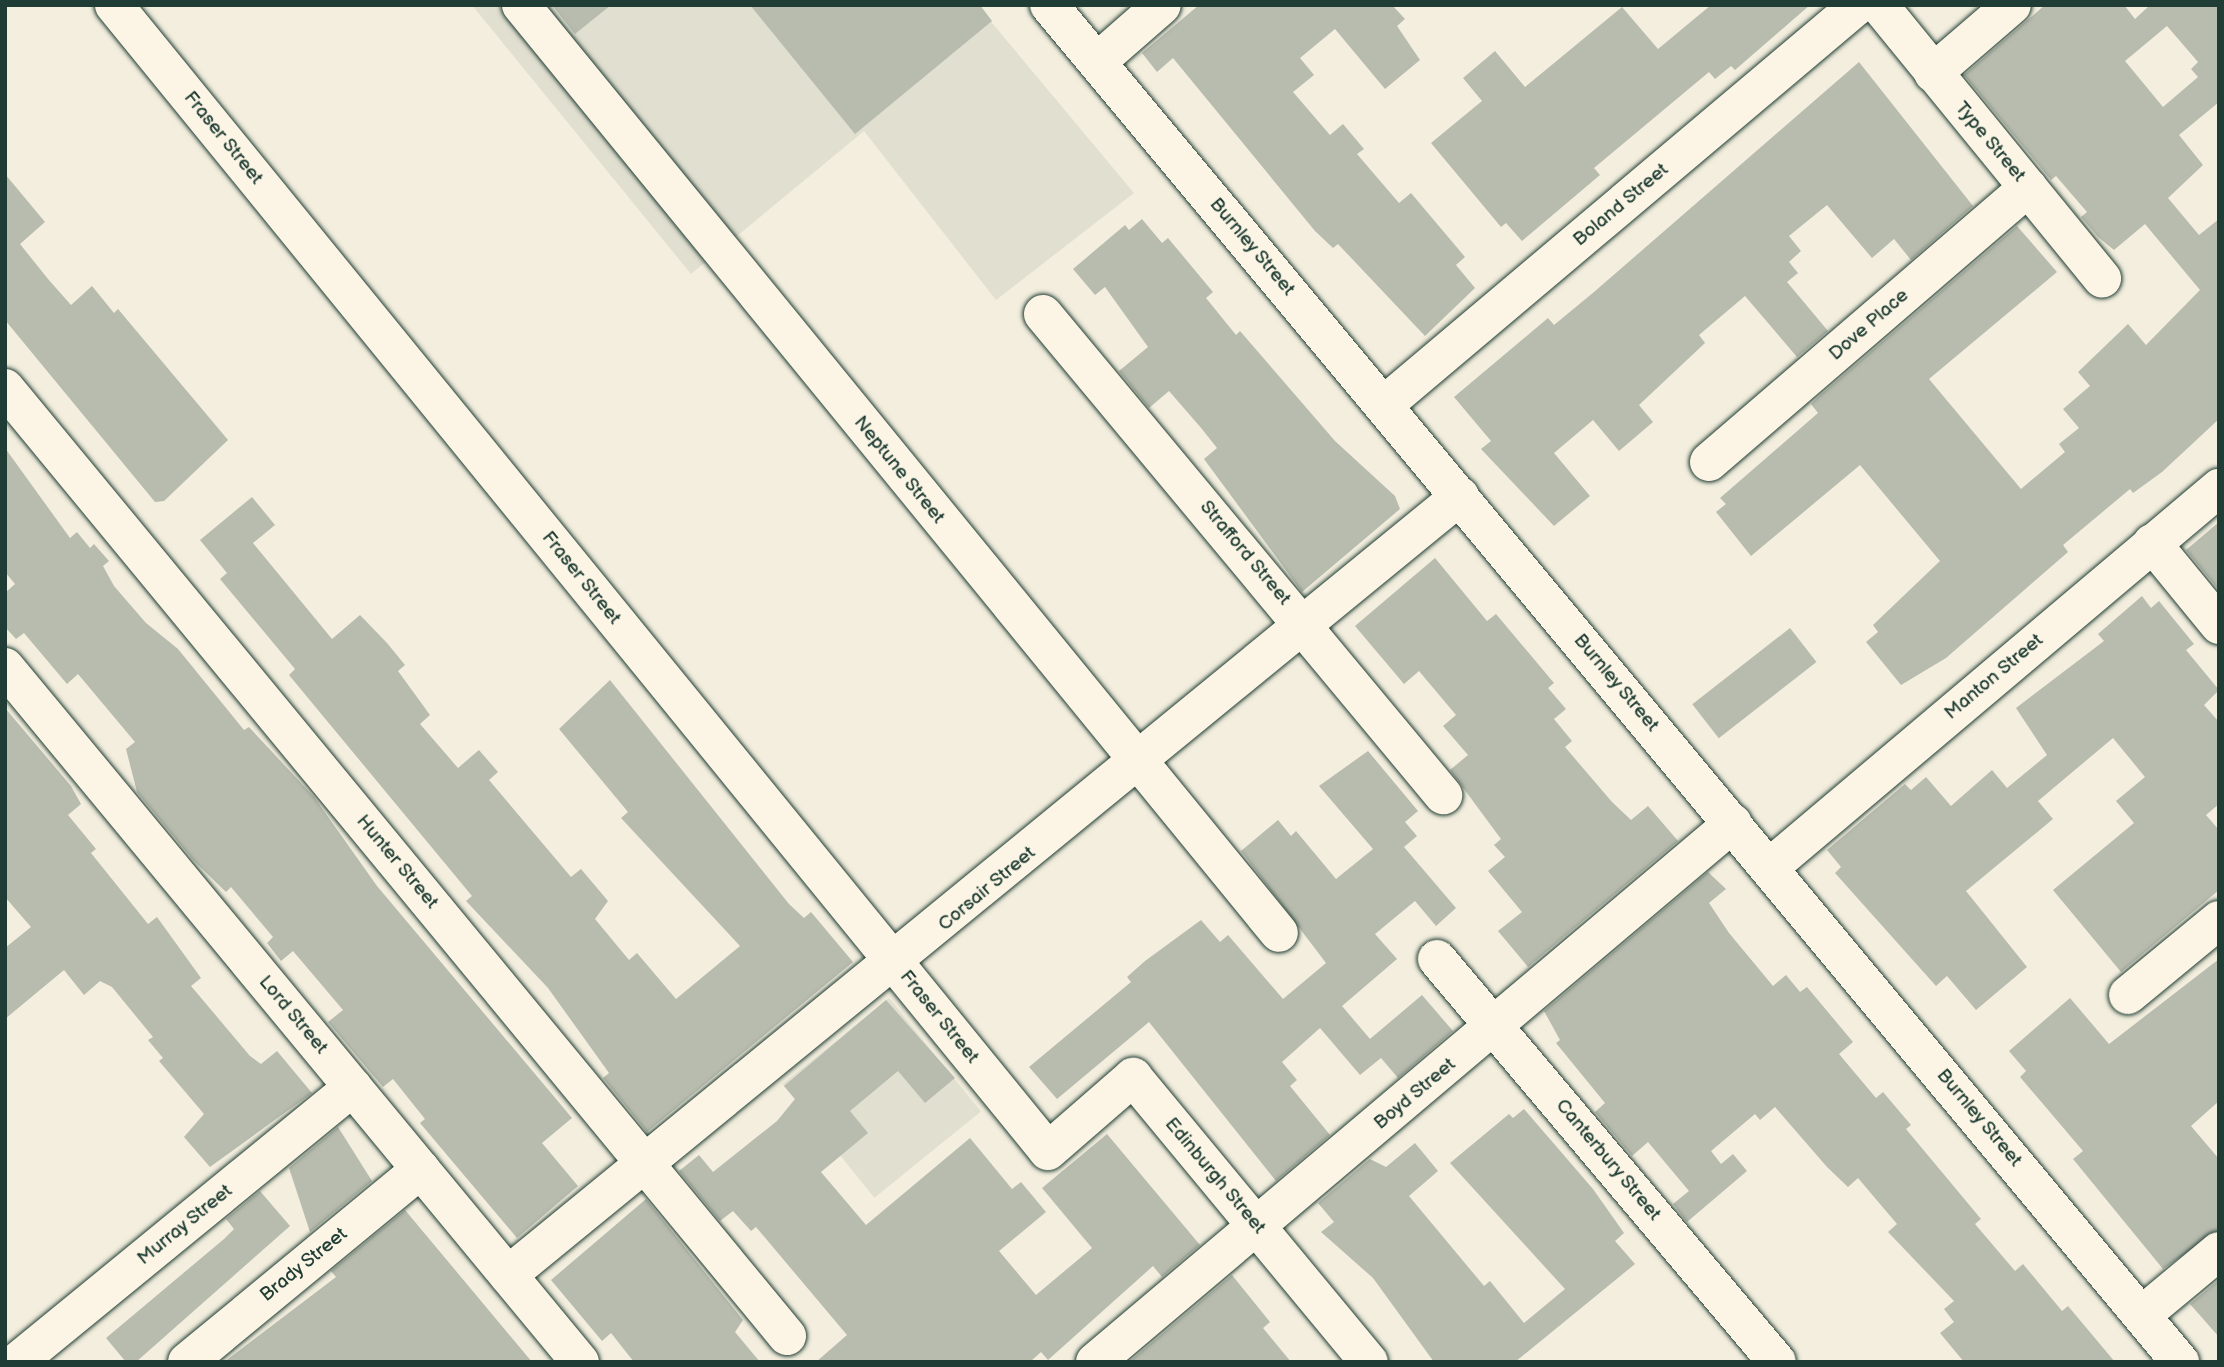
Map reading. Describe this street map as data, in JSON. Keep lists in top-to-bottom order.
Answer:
{
  "streets": {
    "street": [
      "Fraser Street",
      "Type Street",
      "Boland Street",
      "Burnley Street",
      "Dove Place",
      "Neptune Street",
      "Strafford Street",
      "Manton Street",
      "Hunter Street",
      "Corsair Street",
      "Lord Street",
      "Boyd Street",
      "Canterbury Street",
      "Edinburgh Street",
      "Murray Street",
      "Brady Street"
    ]
  },
  "crossings": [
    ["Fraser Street", "Corsair Street"],
    ["Fraser Street", "Edinburgh Street"],
    ["Type Street", "Dove Place"],
    ["Boland Street", "Burnley Street"],
    ["Burnley Street", "Manton Street"],
    ["Burnley Street", "Corsair Street"],
    ["Burnley Street", "Boyd Street"],
    ["Neptune Street", "Corsair Street"],
    ["Strafford Street", "Corsair Street"],
    ["Hunter Street", "Corsair Street"],
    ["Corsair Street", "Lord Street"],
    ["Lord Street", "Murray Street"],
    ["Lord Street", "Brady Street"],
    ["Boyd Street", "Canterbury Street"],
    ["Boyd Street", "Edinburgh Street"]
  ]
}
